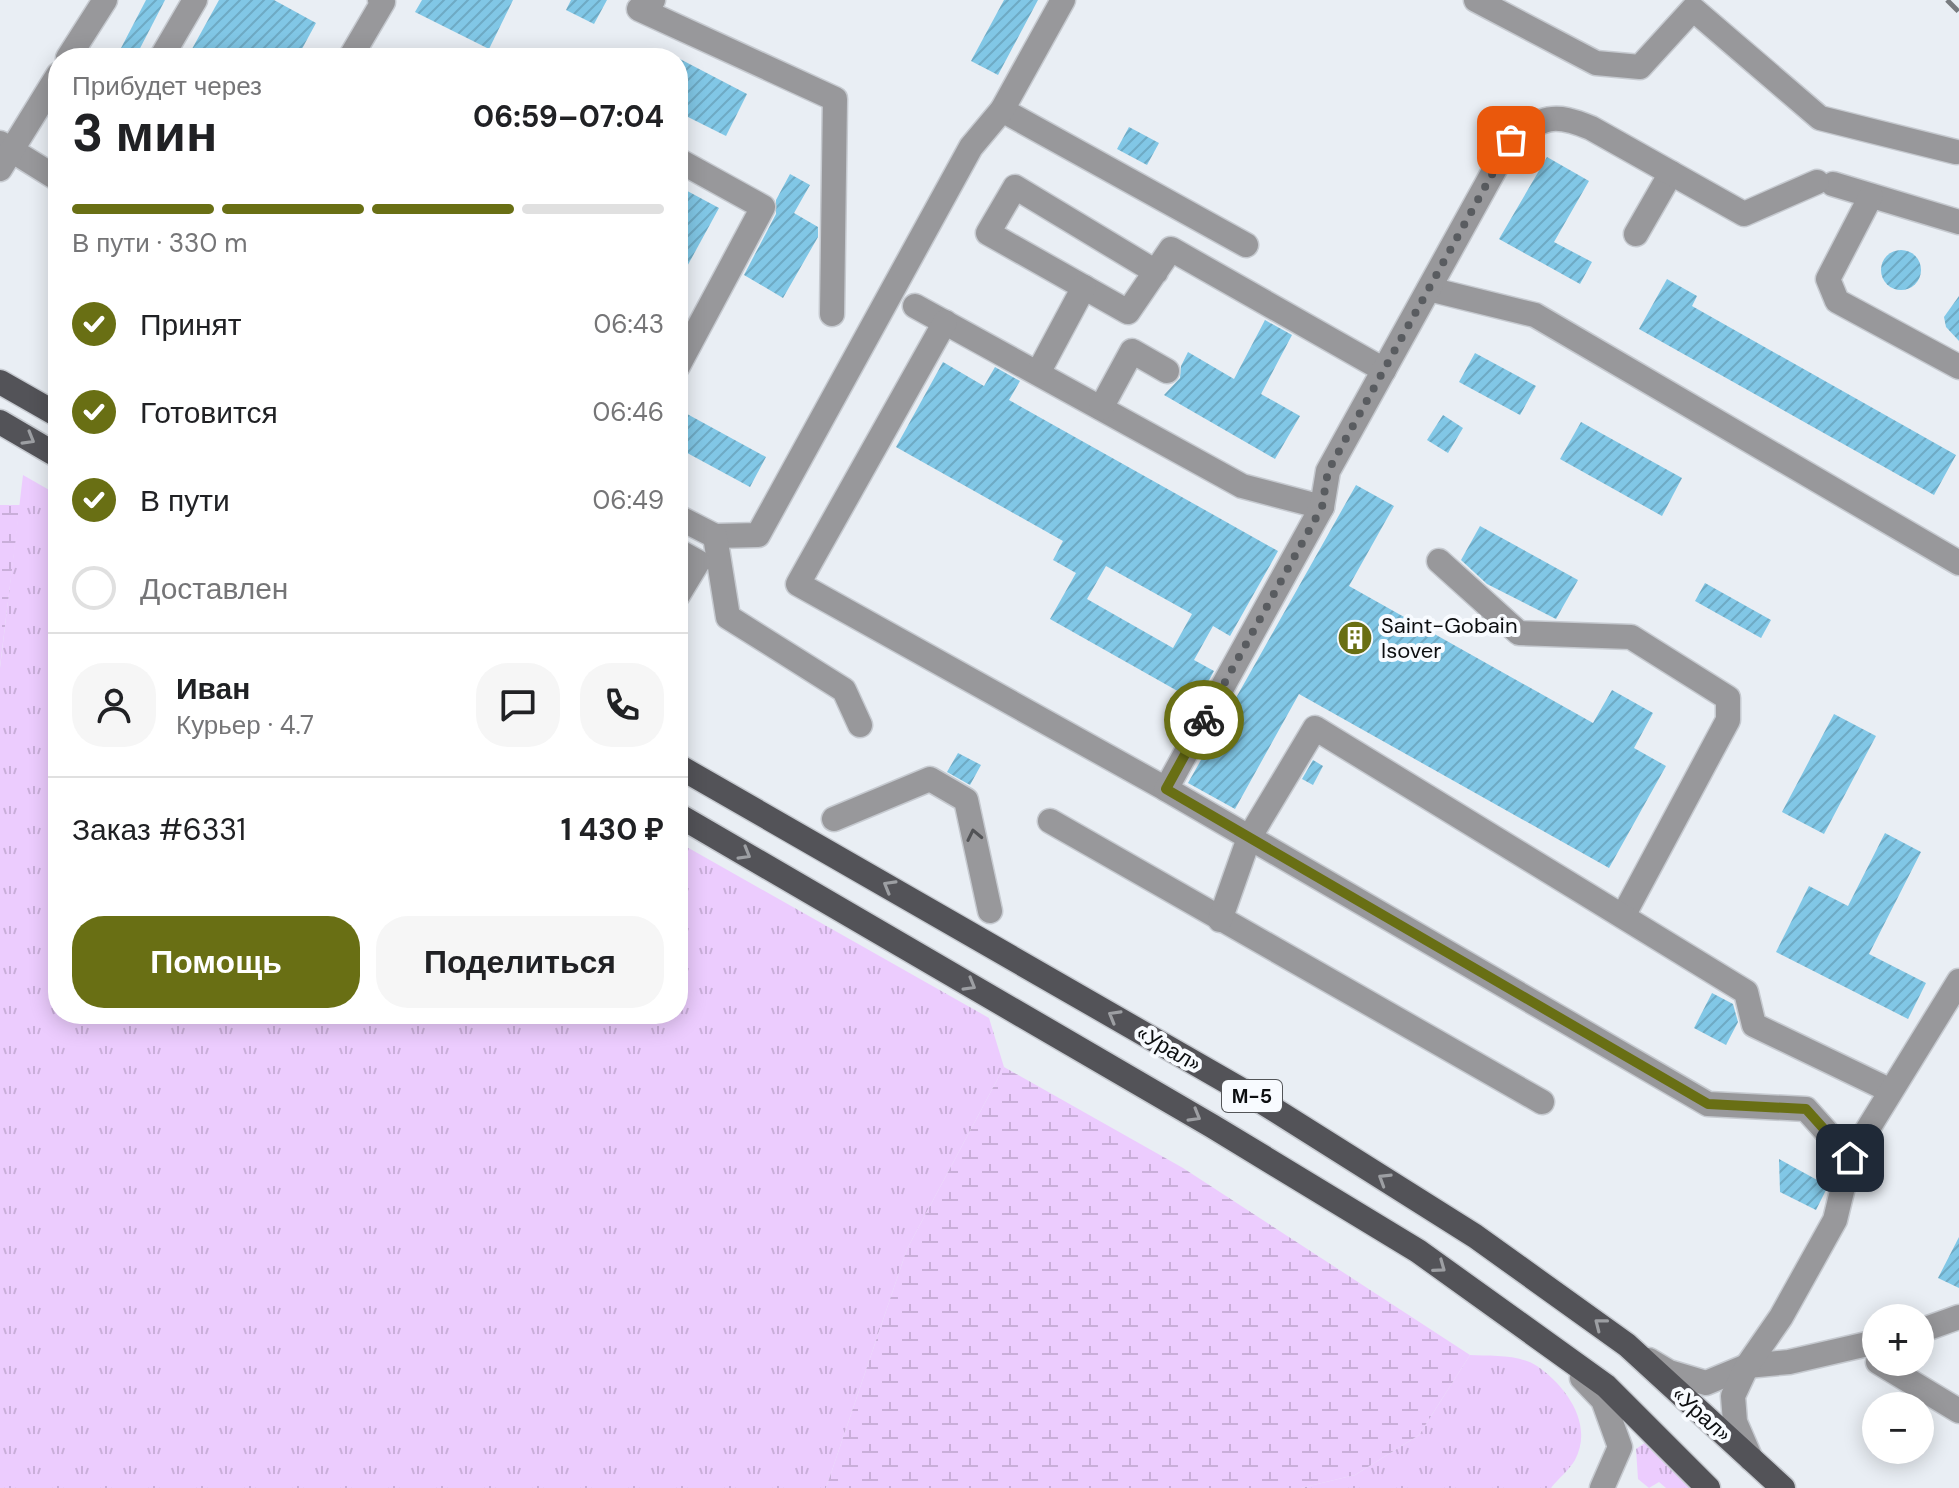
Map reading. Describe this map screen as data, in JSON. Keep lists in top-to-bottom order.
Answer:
{
  "streets": {
    "main road": ["«Урал»", "М-5"]
  },
  "places": {
    "building": ["Saint-Gobain Isover"]
  },
  "page": {
    "heading": ["3 мин", "Прибудет через", "06:59–07:04"],
    "panel": [
      "Иван",
      "Курьер · 4.7",
      "Заказ #6331",
      "1 430 ₽"
    ],
    "bar": "В пути · 330 m",
    "list": [
      ["Принят", "06:43"],
      ["Готовится", "06:46"],
      ["В пути", "06:49"],
      "Доставлен"
    ],
    "buttons": ["Помощь", "Поделиться"],
    "map_buttons": ["+", "−"]
  }
}
